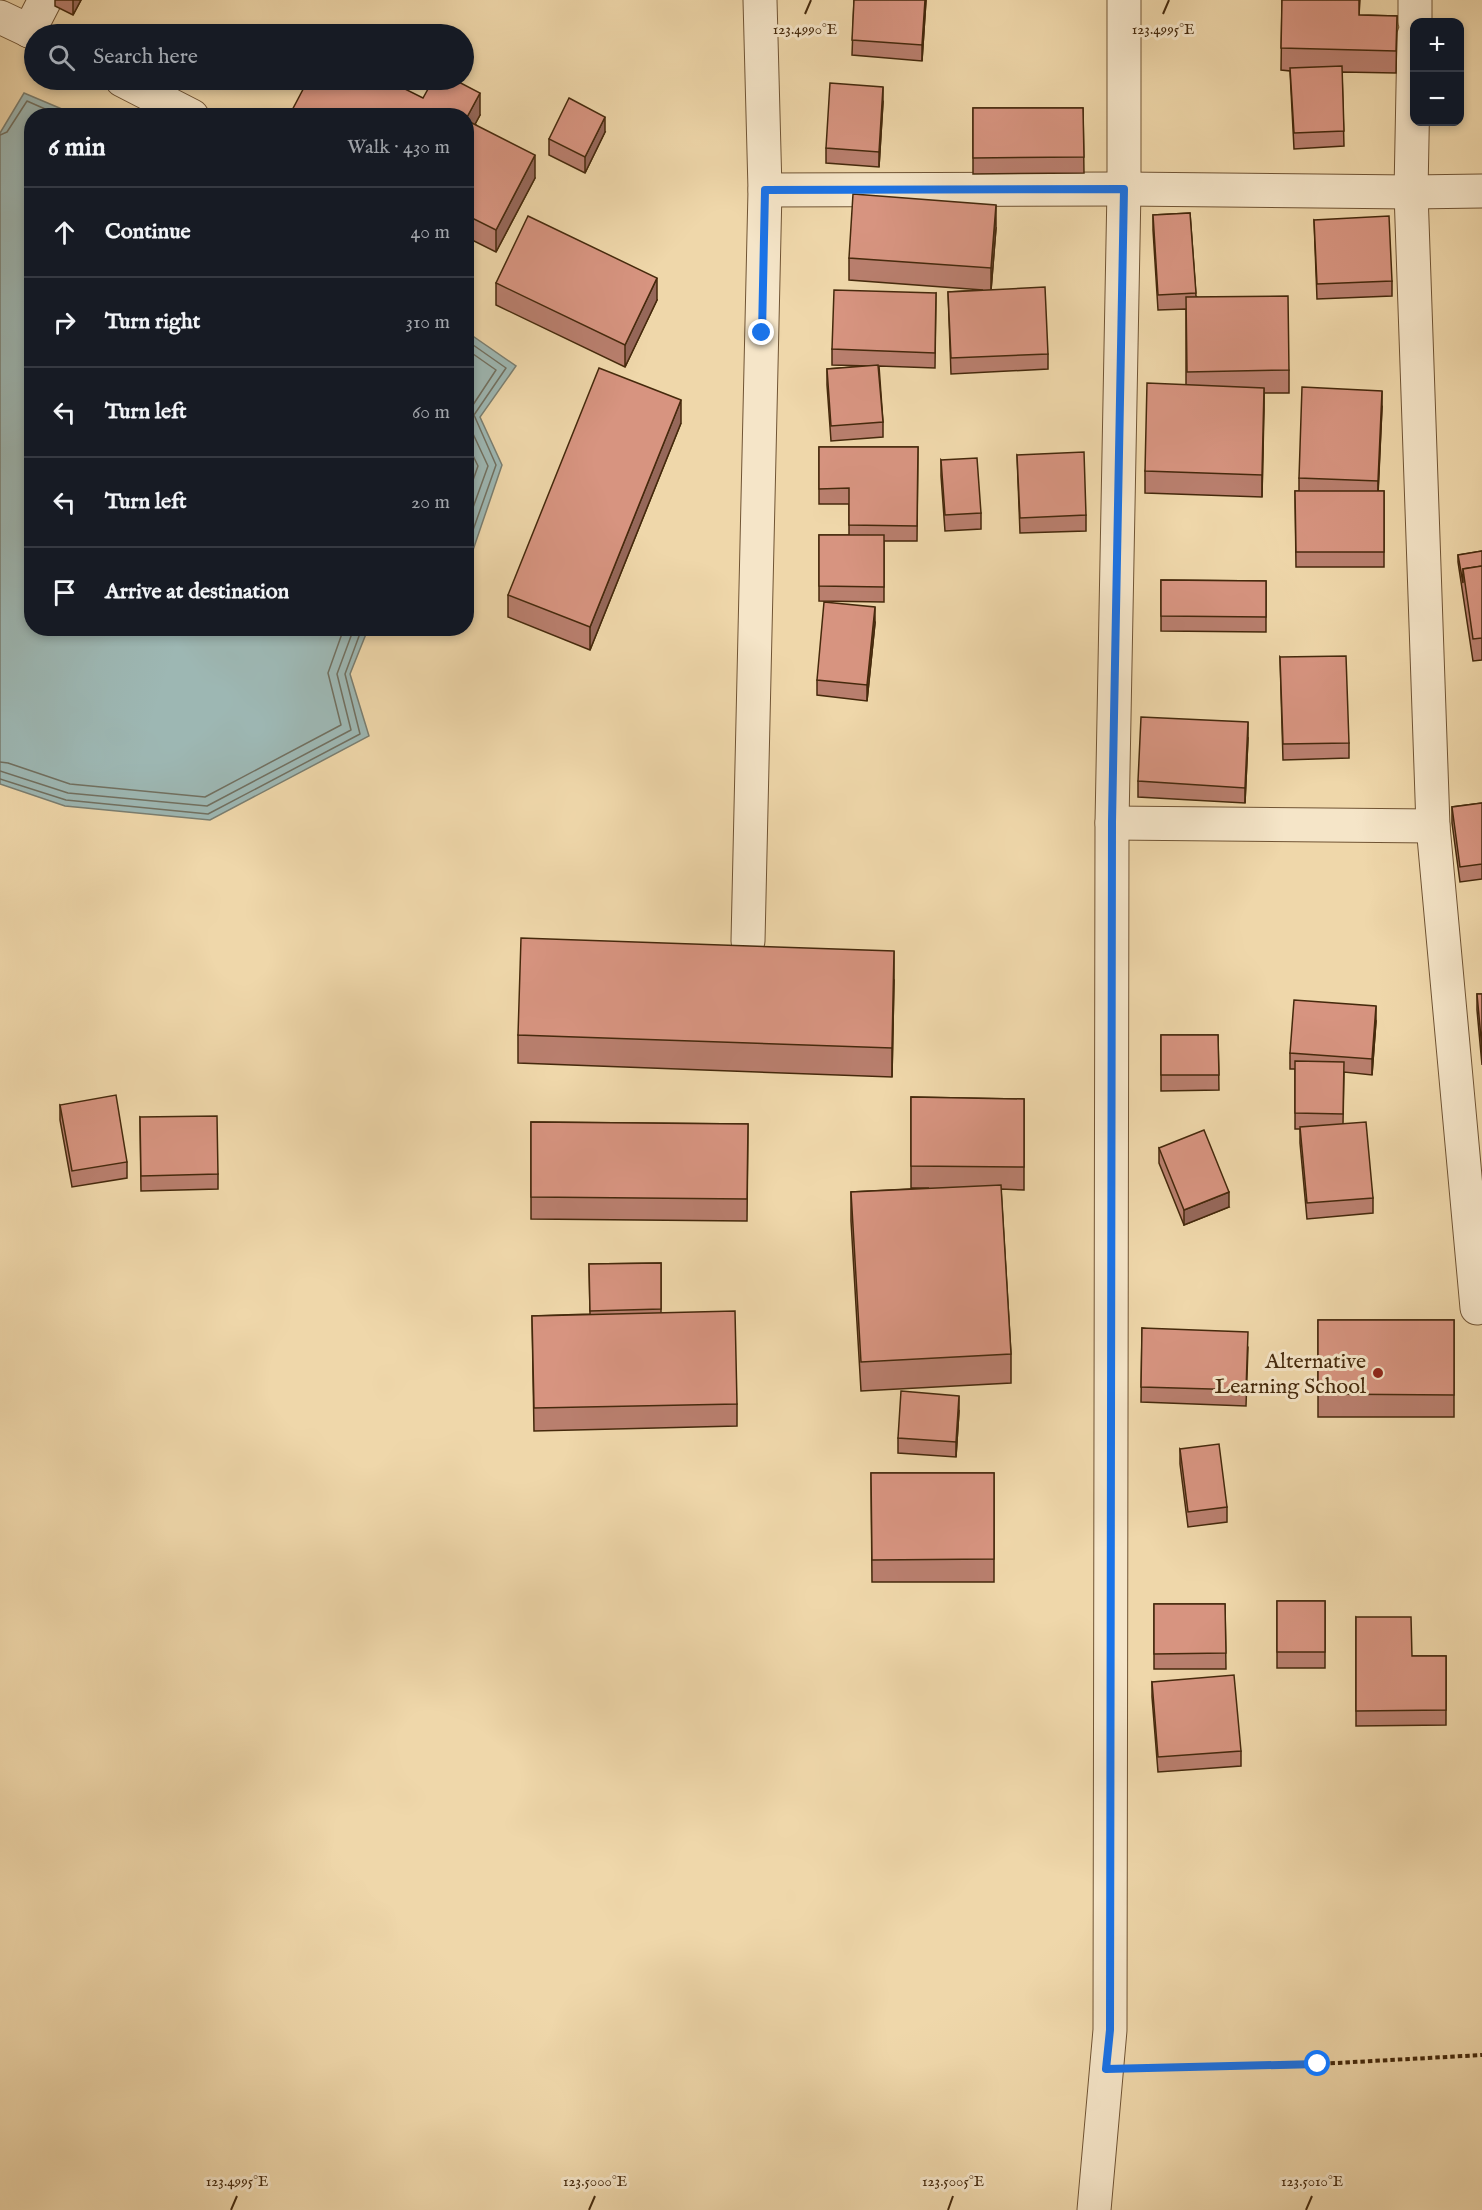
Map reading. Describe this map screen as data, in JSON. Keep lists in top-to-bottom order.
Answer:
{
  "places": ["Alternative Learning School"],
  "page": {
    "map_buttons": ["+", "−"],
    "search": "Search here",
    "heading": ["6 min", "Walk · 430 m"],
    "list": [
      ["Continue", "40 m"],
      ["Turn right", "310 m"],
      ["Turn left", "60 m"],
      ["Turn left", "20 m"],
      "Arrive at destination"
    ]
  },
  "coordinates": [
    "123.4990°E",
    "123.4995°E",
    "123.5000°E",
    "123.5005°E",
    "123.5010°E"
  ]
}
